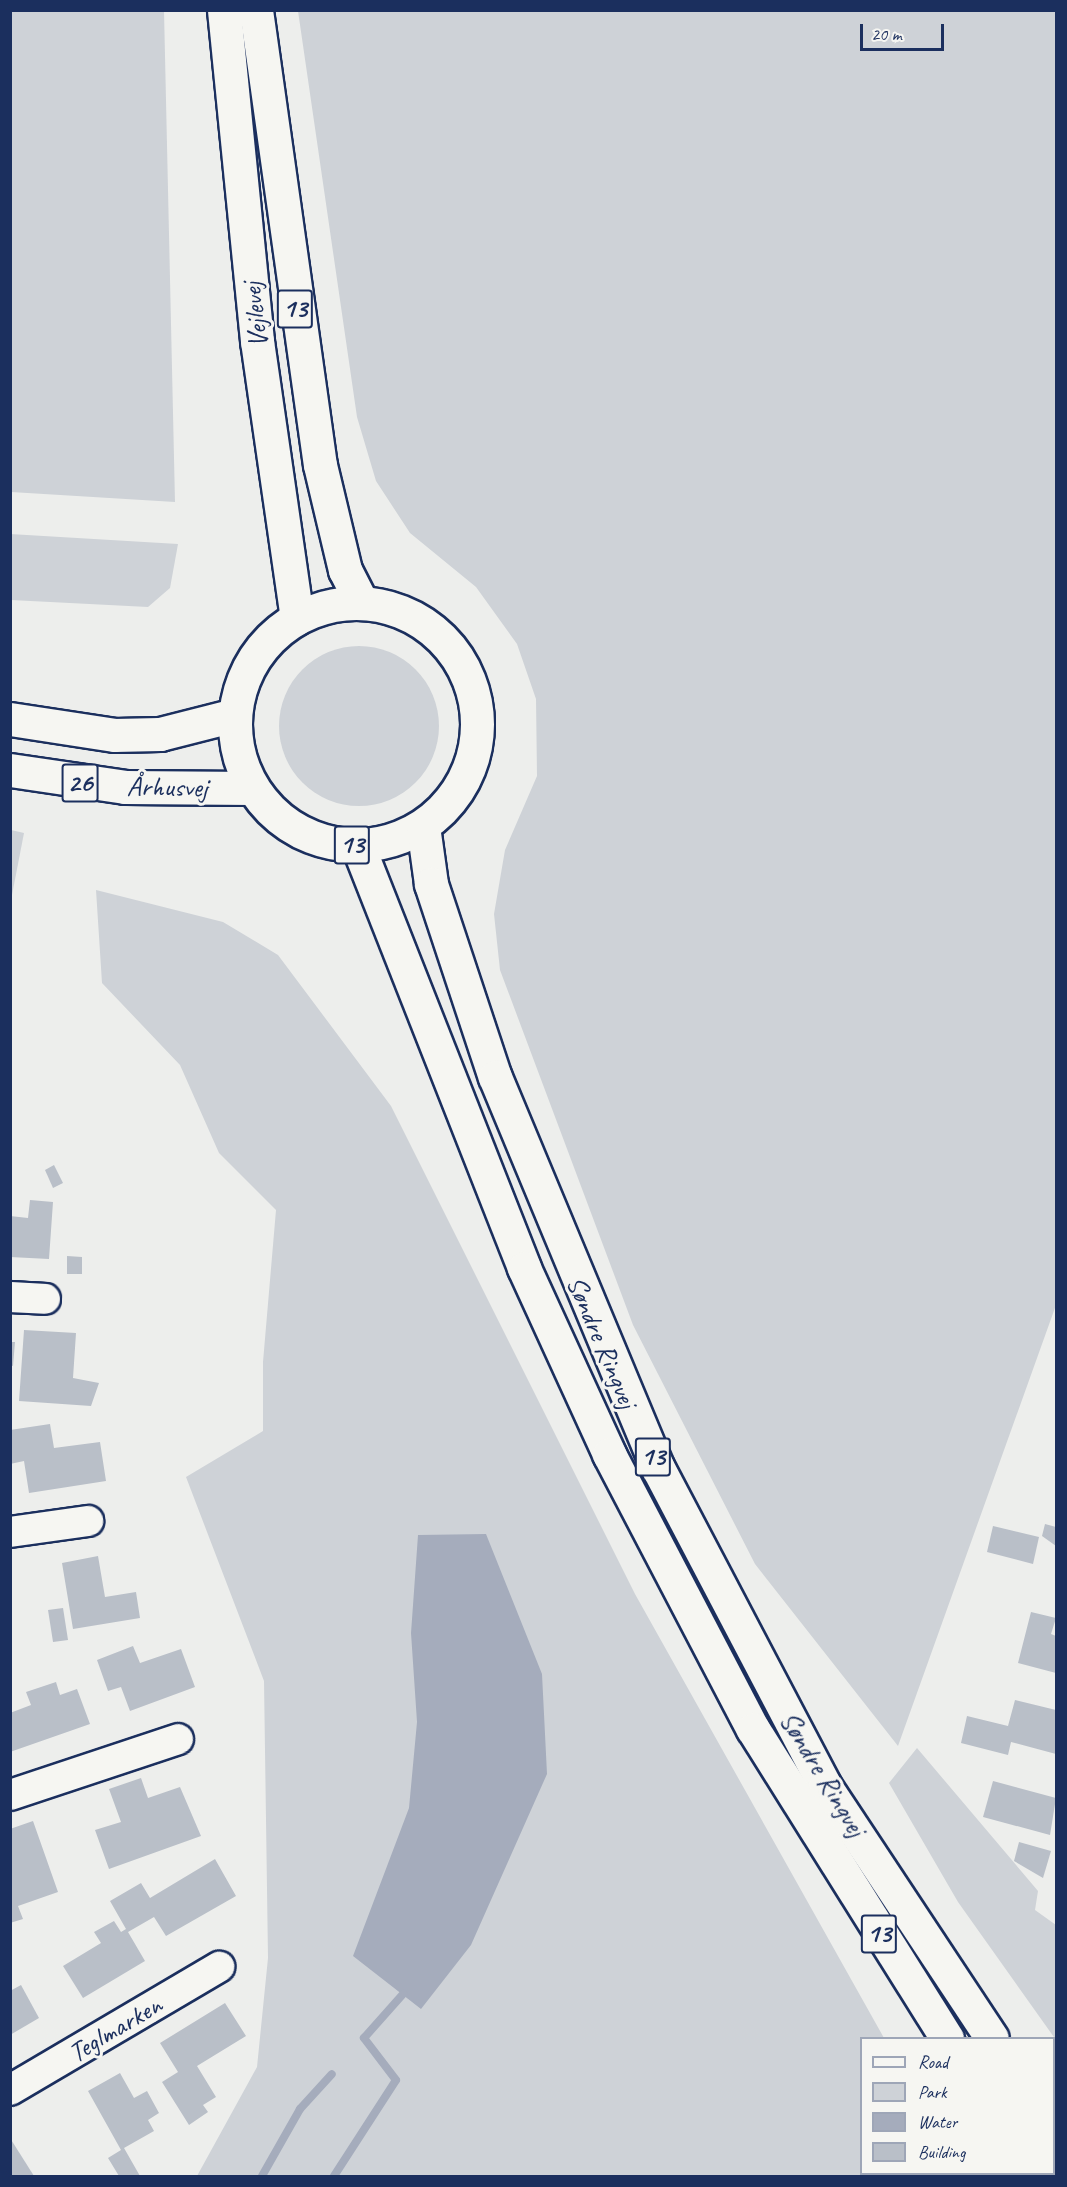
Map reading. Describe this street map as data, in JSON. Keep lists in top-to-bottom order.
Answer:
{
  "streets": {
    "main road": [
      "13",
      "Vejlevej",
      "26",
      "Århusvej",
      "Søndre Ringvej"
    ],
    "street": ["Teglmarken"]
  },
  "crossings": [
    ["13", "Vejlevej"],
    ["13", "Århusvej"],
    ["13", "Søndre Ringvej"]
  ],
  "legend": [
    "Road",
    "Park",
    "Water",
    "Building"
  ],
  "scale_bar": "20 m"
}
